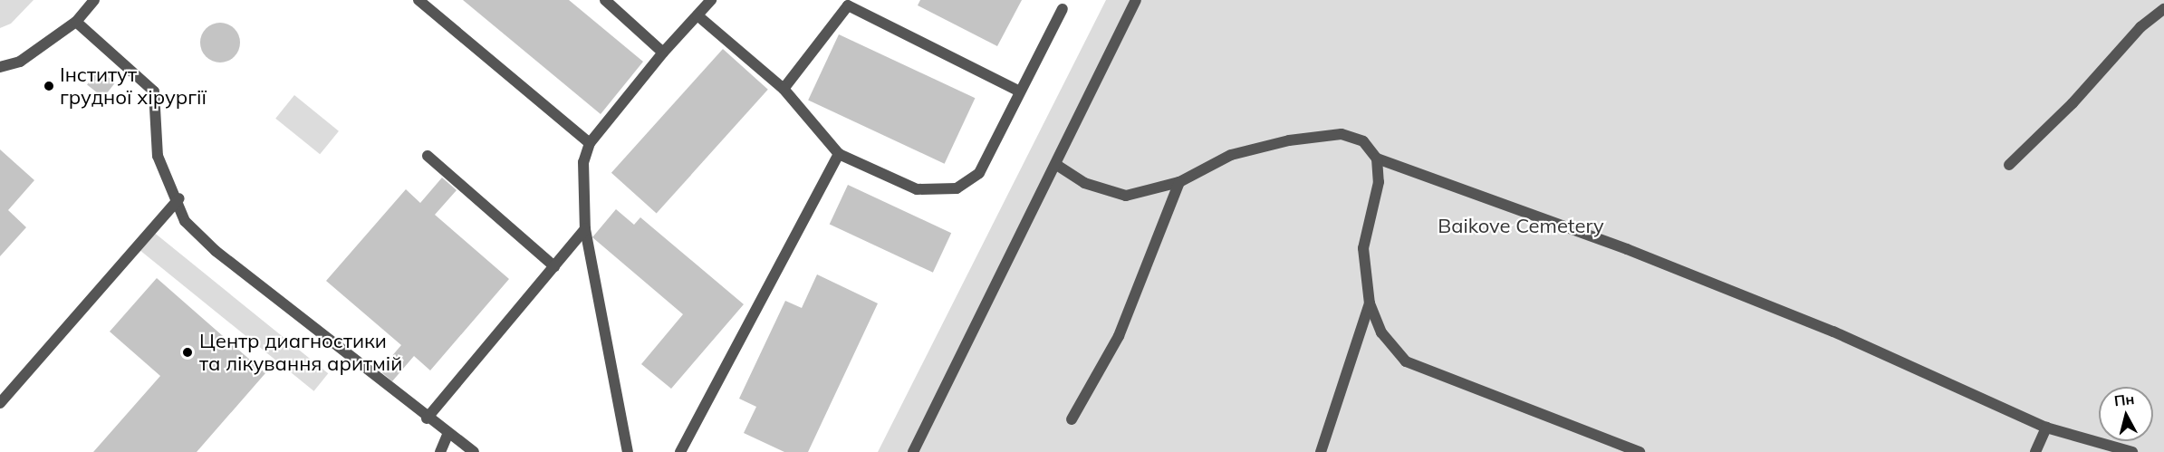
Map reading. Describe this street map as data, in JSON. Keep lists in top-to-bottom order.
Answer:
{
  "parks": ["Baikove Cemetery"],
  "places": ["Інститут грудної хірургії", "Центр диагностики та лікування аритмій"],
  "north": "top"
}
